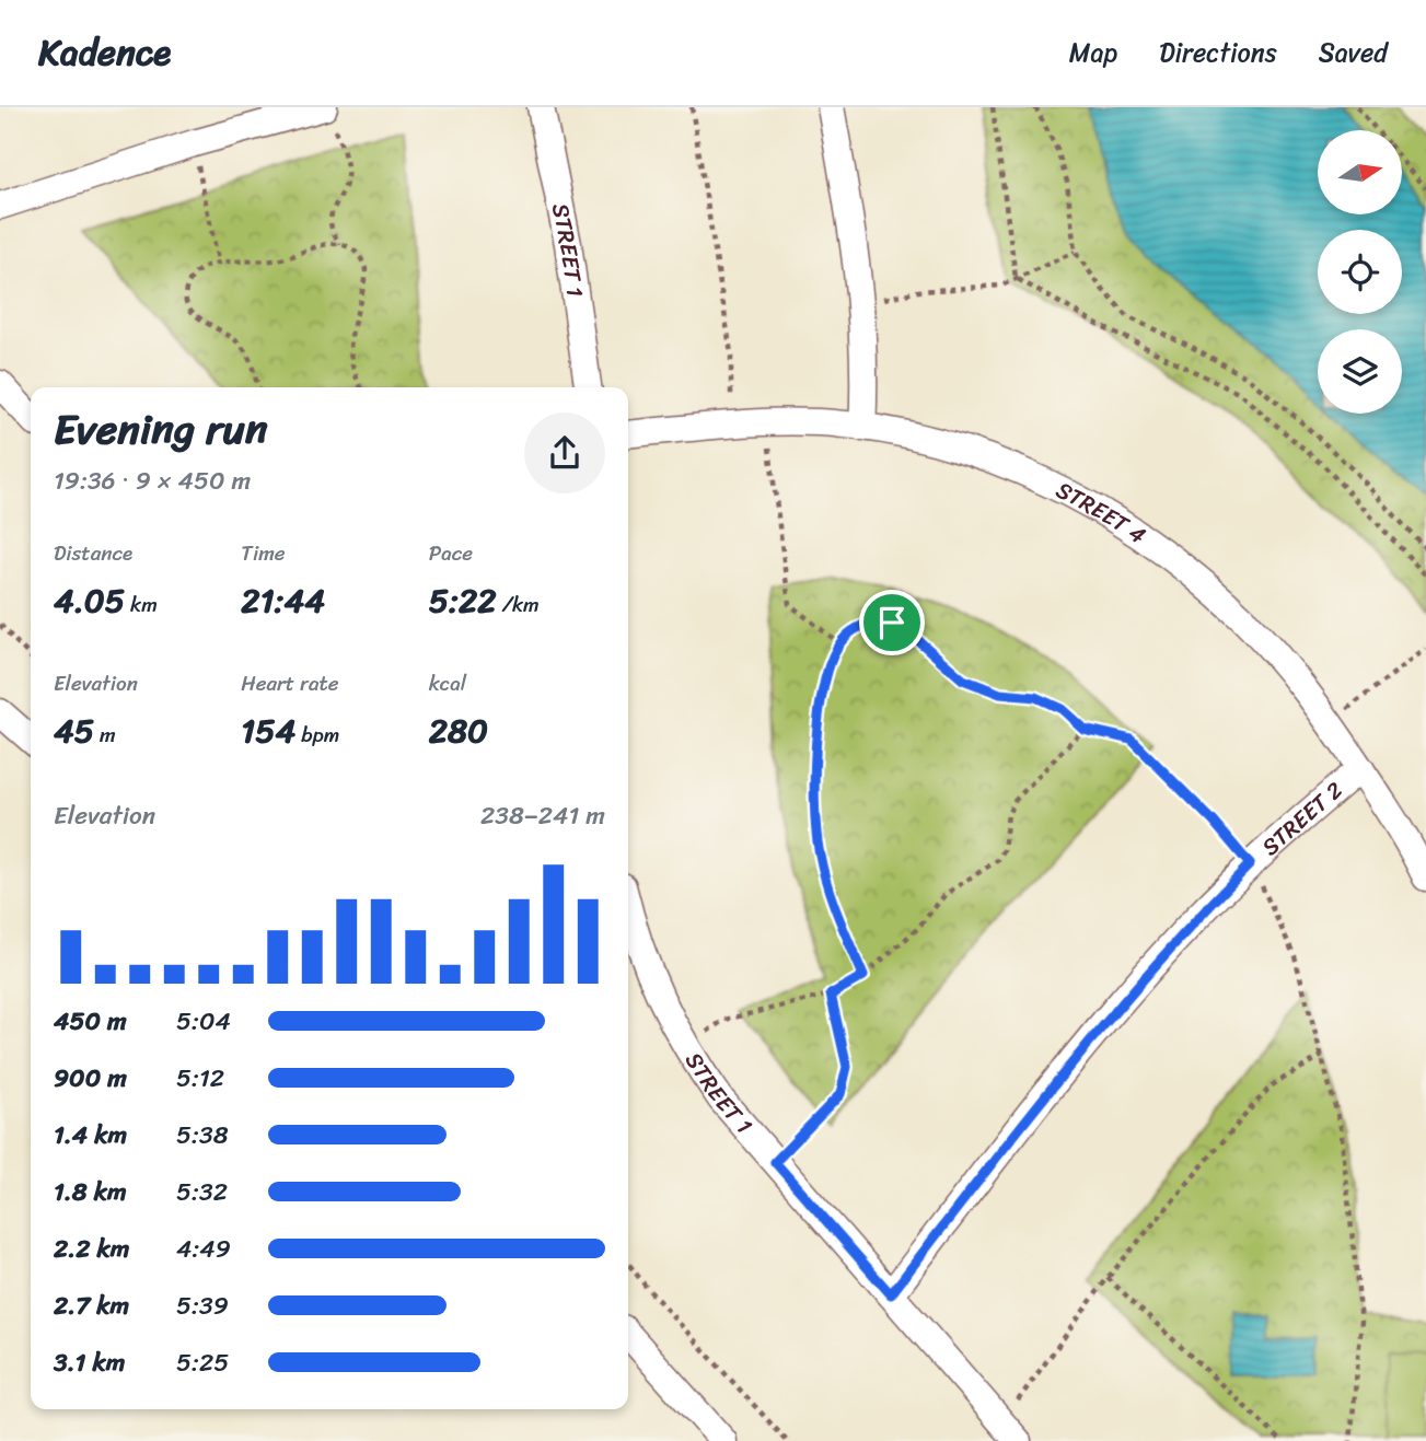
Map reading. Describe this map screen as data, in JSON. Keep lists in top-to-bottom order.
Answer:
{
  "streets": {
    "street": ["STREET 1", "STREET 4", "STREET 2"]
  },
  "crossings": [
    ["STREET 1", "STREET 2"],
    ["STREET 4", "STREET 2"]
  ],
  "north": "right",
  "page": {
    "header": "Kadence",
    "nav": ["Map", "Directions", "Saved"],
    "heading": ["Evening run", "19:36 · 9 × 450 m"],
    "stats": [
      ["Distance", "4.05 km"],
      ["Time", "21:44"],
      ["Pace", "5:22 /km"],
      ["Elevation", "45 m"],
      ["Heart rate", "154 bpm"],
      ["kcal", "280"]
    ],
    "chart": ["Elevation", "238–241 m"],
    "list": [
      {
        "name": "450 m",
        "note": "5:04"
      },
      {
        "name": "900 m",
        "note": "5:12"
      },
      {
        "name": "1.4 km",
        "note": "5:38"
      },
      {
        "name": "1.8 km",
        "note": "5:32"
      },
      {
        "name": "2.2 km",
        "note": "4:49"
      },
      {
        "name": "2.7 km",
        "note": "5:39"
      },
      {
        "name": "3.1 km",
        "note": "5:25"
      }
    ]
  }
}
